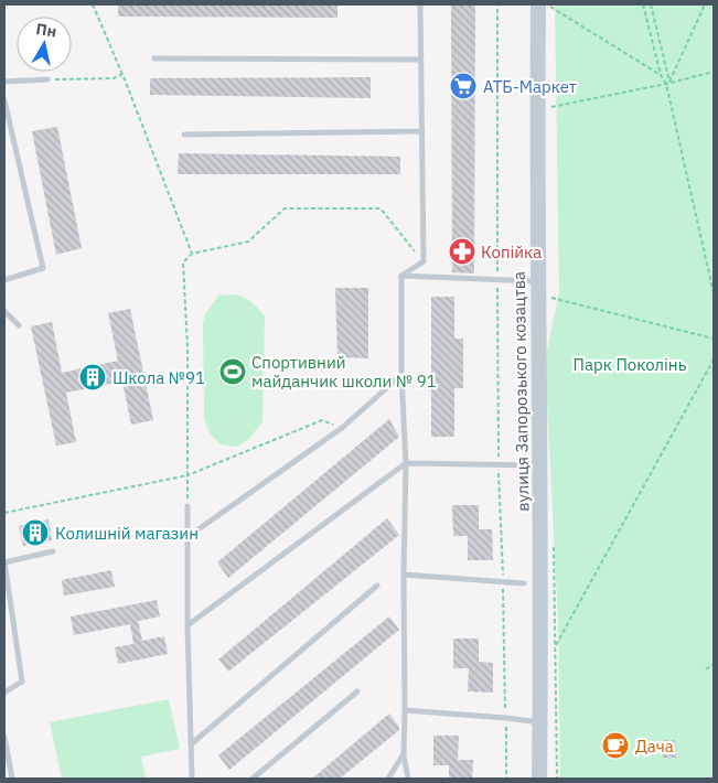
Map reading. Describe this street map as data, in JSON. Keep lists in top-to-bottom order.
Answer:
{
  "streets": {
    "street": ["вулиця Запорозького козацтва"]
  },
  "parks": ["Парк Поколінь"],
  "places": {
    "supermarket": ["АТБ-Маркет"],
    "pharmacy": ["Копійка"],
    "sports": ["Спортивний майданчик школи № 91"],
    "building": ["Школа №91", "Колишній магазин"],
    "cafe": ["Дача"]
  },
  "north": "top"
}
